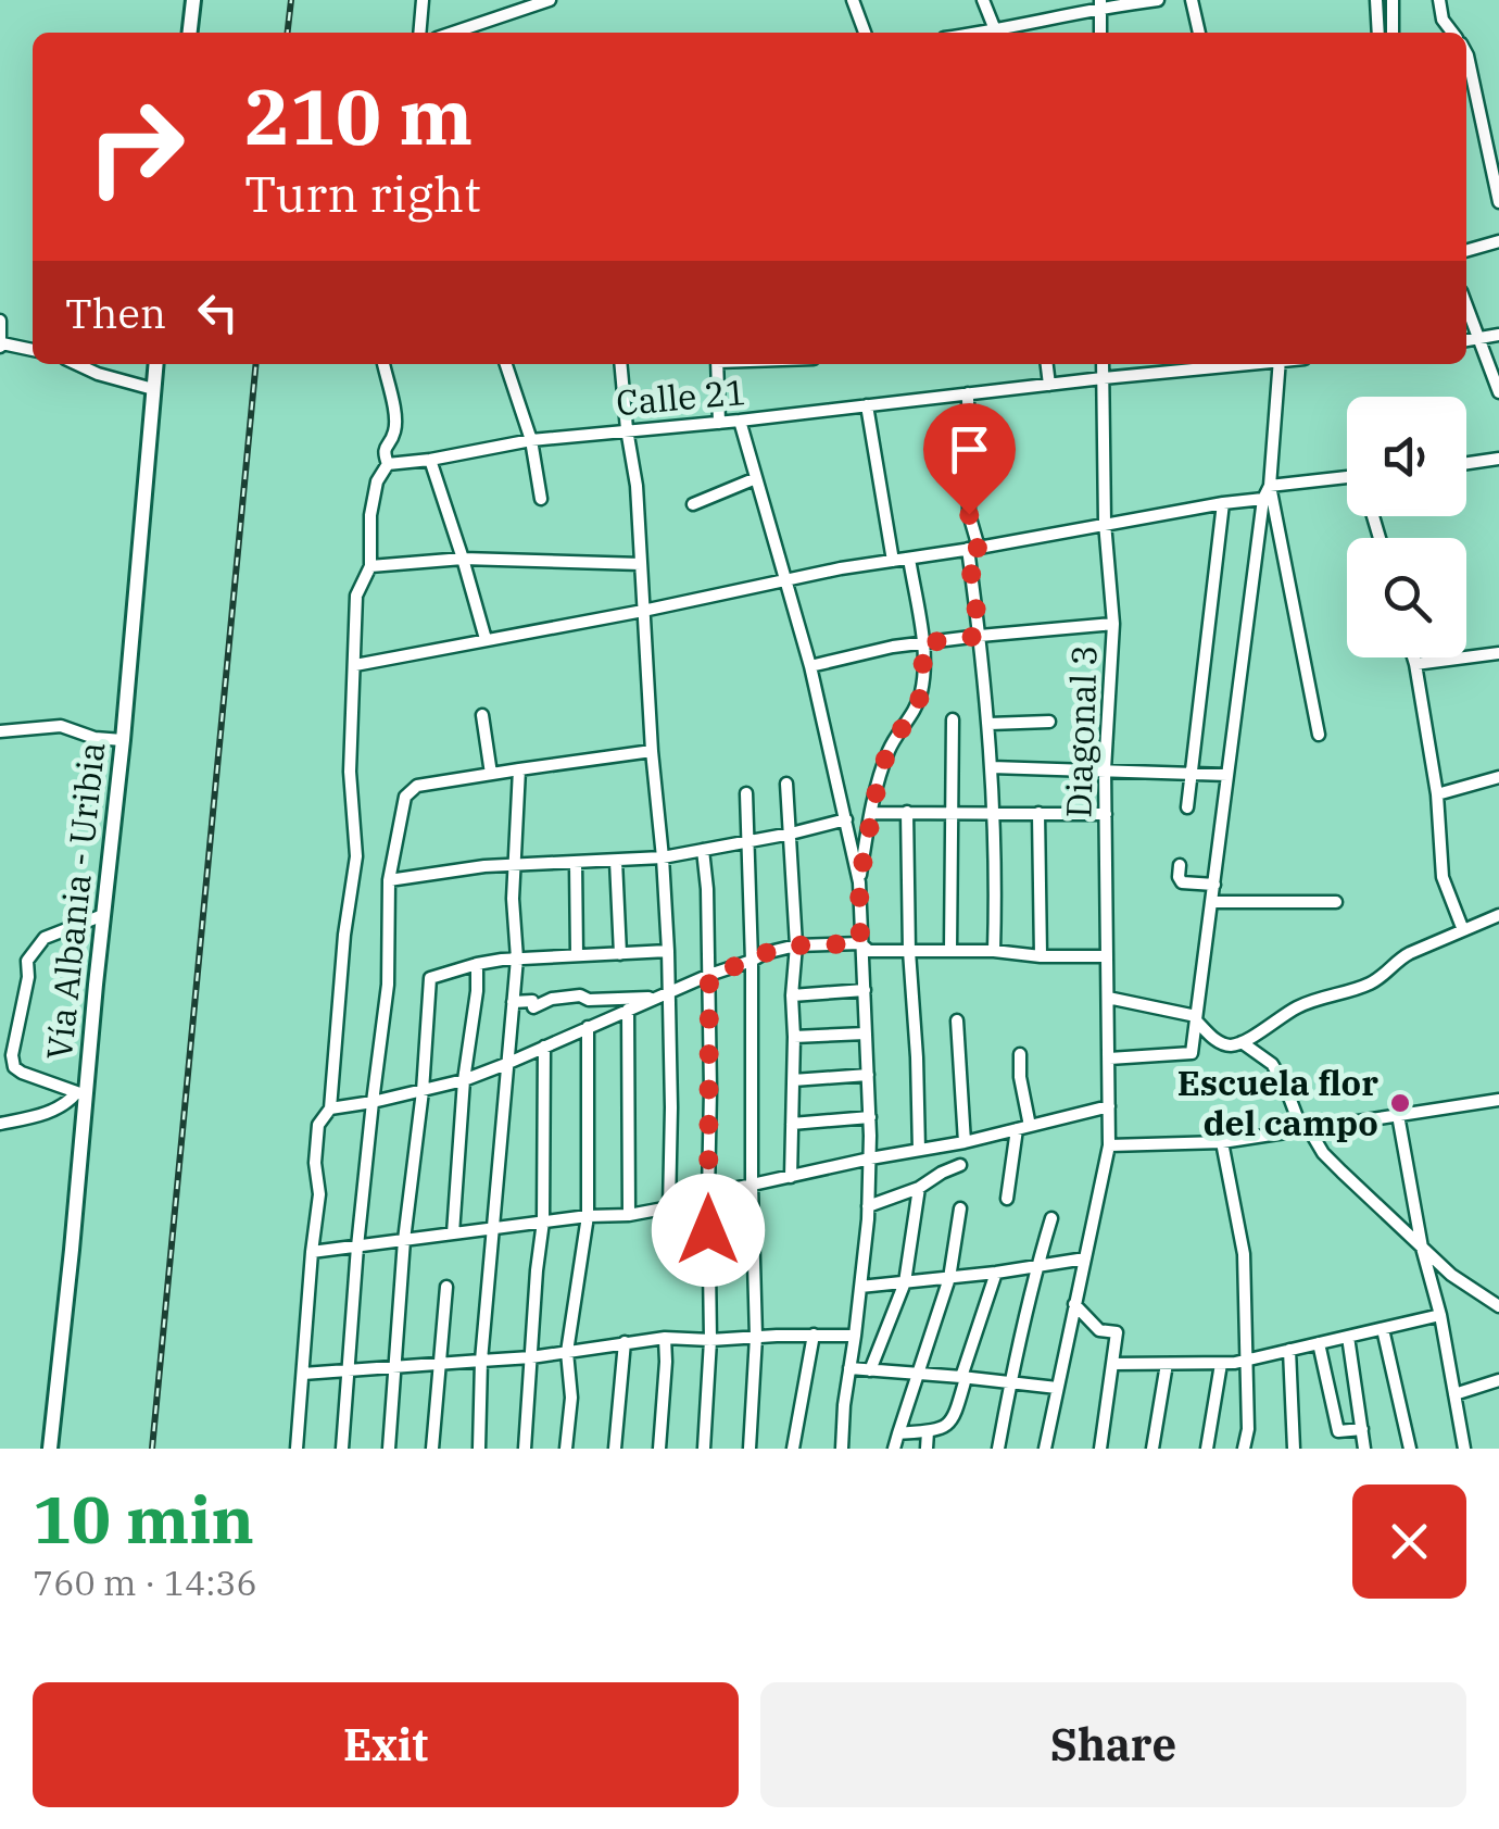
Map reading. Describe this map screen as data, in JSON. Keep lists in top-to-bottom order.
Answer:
{
  "streets": {
    "main road": ["Vía Albania - Uribia"],
    "street": ["Calle 21", "Diagonal 3"]
  },
  "crossings": [
    ["Calle 21", "Diagonal 3"]
  ],
  "places": ["Escuela flor del campo"],
  "page": {
    "turn": ["210 m", "Turn right"],
    "then": "Then",
    "heading": ["10 min", "760 m · 14:36"],
    "buttons": ["Exit", "Share"]
  }
}
